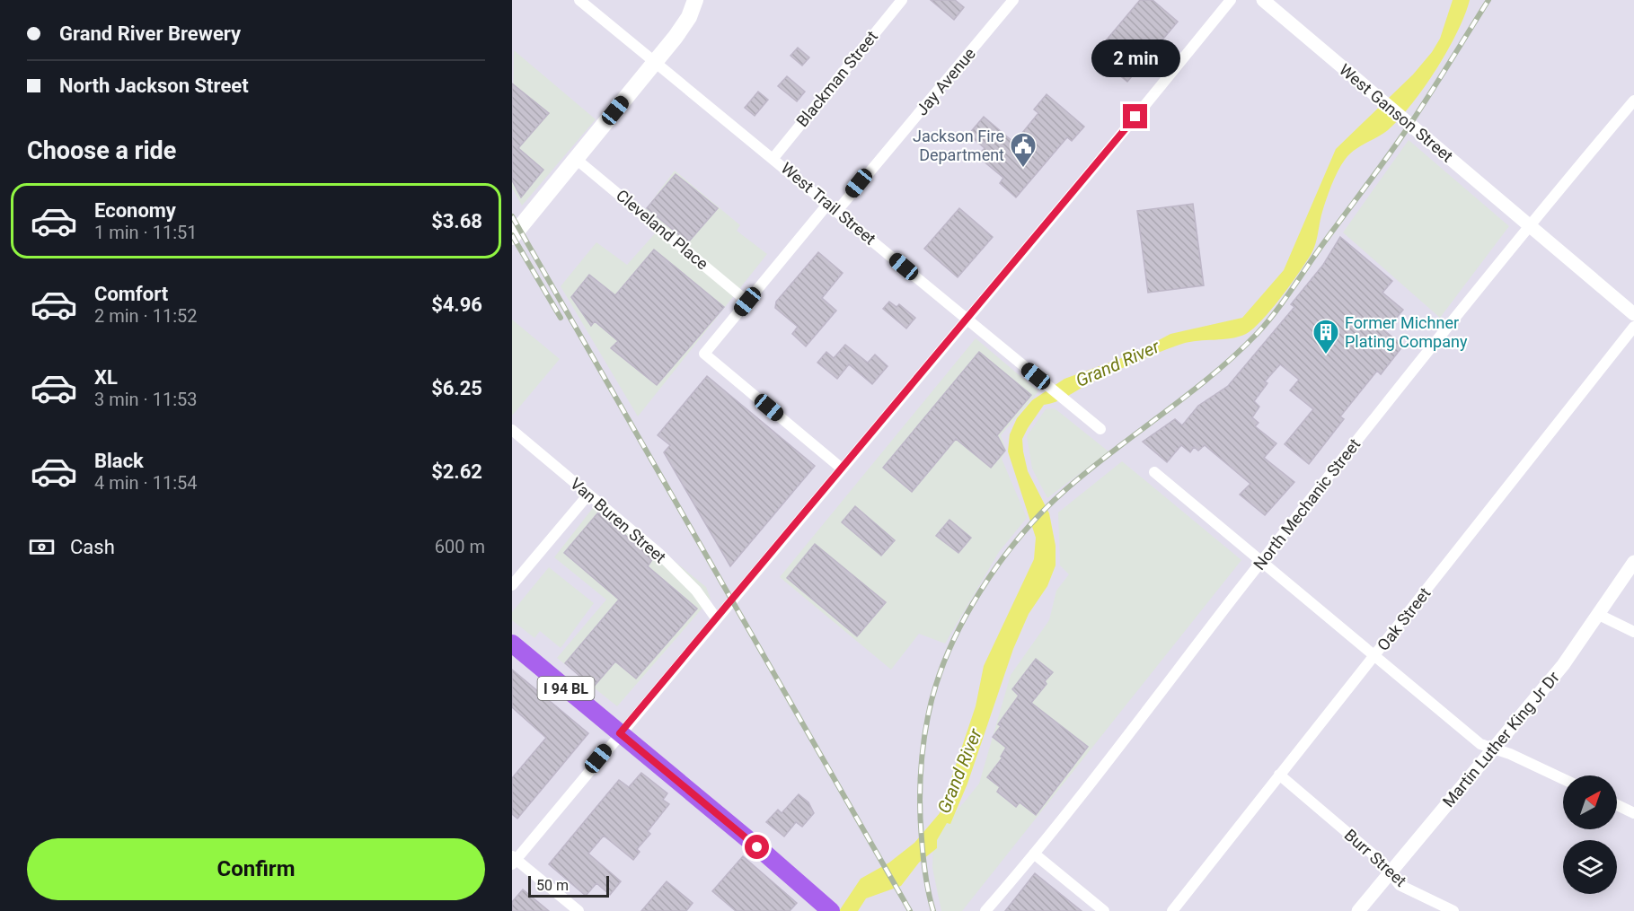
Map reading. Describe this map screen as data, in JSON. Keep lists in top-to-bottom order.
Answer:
{
  "streets": {
    "main road": ["I 94 BL"],
    "street": [
      "Blackman Street",
      "Jay Avenue",
      "West Ganson Street",
      "West Trail Street",
      "Cleveland Place",
      "North Mechanic Street",
      "Van Buren Street",
      "Oak Street",
      "Martin Luther King Jr Dr",
      "Burr Street"
    ]
  },
  "crossings": [
    ["Blackman Street", "West Trail Street"],
    ["Jay Avenue", "West Trail Street"],
    ["Jay Avenue", "Cleveland Place"],
    ["West Ganson Street", "North Mechanic Street"],
    ["Oak Street", "Burr Street"],
    ["Martin Luther King Jr Dr", "Burr Street"]
  ],
  "water": ["Grand River"],
  "places": {
    "public building": ["Jackson Fire Department"],
    "building": ["Former Michner Plating Company"]
  },
  "scale_bar": "50 m",
  "north": "top right",
  "page": {
    "banner": ["Grand River Brewery", "North Jackson Street"],
    "bubble": "2 min",
    "heading": "Choose a ride",
    "list": [
      {
        "name": "Economy",
        "note": "1 min · 11:51",
        "value": "$3.68"
      },
      {
        "name": "Comfort",
        "note": "2 min · 11:52",
        "value": "$4.96"
      },
      {
        "name": "XL",
        "note": "3 min · 11:53",
        "value": "$6.25"
      },
      {
        "name": "Black",
        "note": "4 min · 11:54",
        "value": "$2.62"
      }
    ],
    "pay": ["Cash", "600 m"],
    "buttons": "Confirm",
    "scale": "50 m"
  }
}
